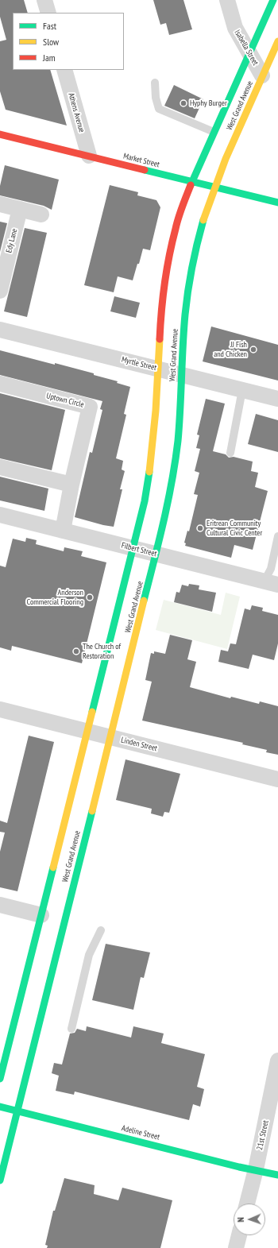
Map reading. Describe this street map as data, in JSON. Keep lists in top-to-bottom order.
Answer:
{
  "streets": {
    "main road": ["West Grand Avenue", "Market Street", "Adeline Street"],
    "street": [
      "Isabella Street",
      "Athens Avenue",
      "Edy Lane",
      "Myrtle Street",
      "Uptown Circle",
      "Filbert Street",
      "Linden Street",
      "21st Street"
    ]
  },
  "crossings": [
    ["Isabella Street", "West Grand Avenue"],
    ["West Grand Avenue", "Market Street"],
    ["West Grand Avenue", "Myrtle Street"],
    ["West Grand Avenue", "Filbert Street"],
    ["West Grand Avenue", "Linden Street"],
    ["West Grand Avenue", "Adeline Street"],
    ["Athens Avenue", "Market Street"],
    ["Uptown Circle", "Filbert Street"],
    ["Adeline Street", "21st Street"]
  ],
  "places": [
    "Hyphy Burger",
    "JJ Fish and Chicken",
    "Eritrean Community Cultural Civic Center",
    "Anderson Commercial Flooring",
    "The Church of Restoration"
  ],
  "legend": ["Fast", "Slow", "Jam"],
  "north": "left"
}
